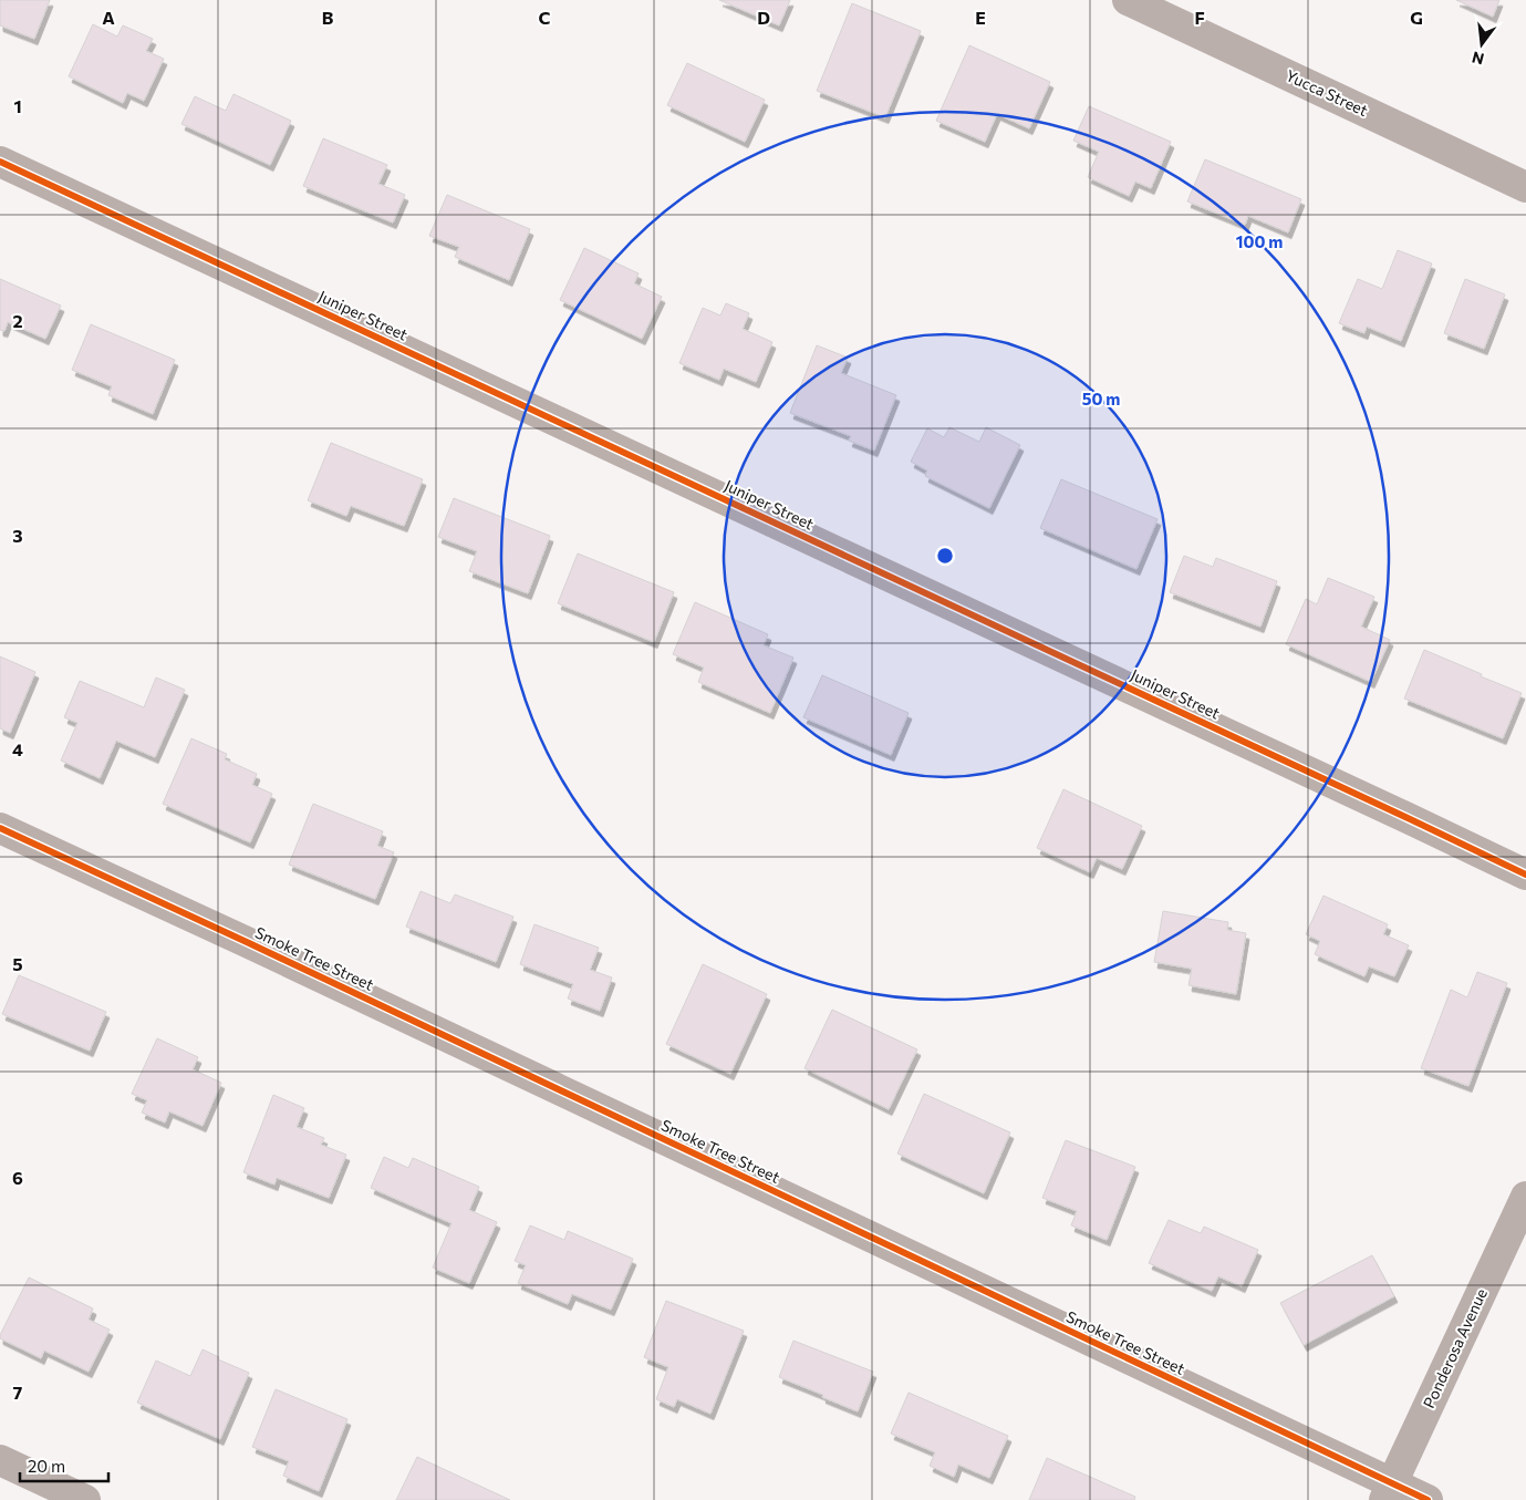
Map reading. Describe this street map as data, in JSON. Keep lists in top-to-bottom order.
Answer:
{
  "streets": {
    "street": [
      "Yucca Street",
      "Juniper Street",
      "Smoke Tree Street",
      "Ponderosa Avenue"
    ]
  },
  "crossings": [
    ["Smoke Tree Street", "Ponderosa Avenue"]
  ],
  "scale_bar": "20 m",
  "north": "bottom",
  "grid": {
    "columns": [
      "A",
      "B",
      "C",
      "D",
      "E",
      "F",
      "G"
    ],
    "rows": [
      "1",
      "2",
      "3",
      "4",
      "5",
      "6",
      "7"
    ]
  },
  "rings": ["100 m", "50 m"]
}
